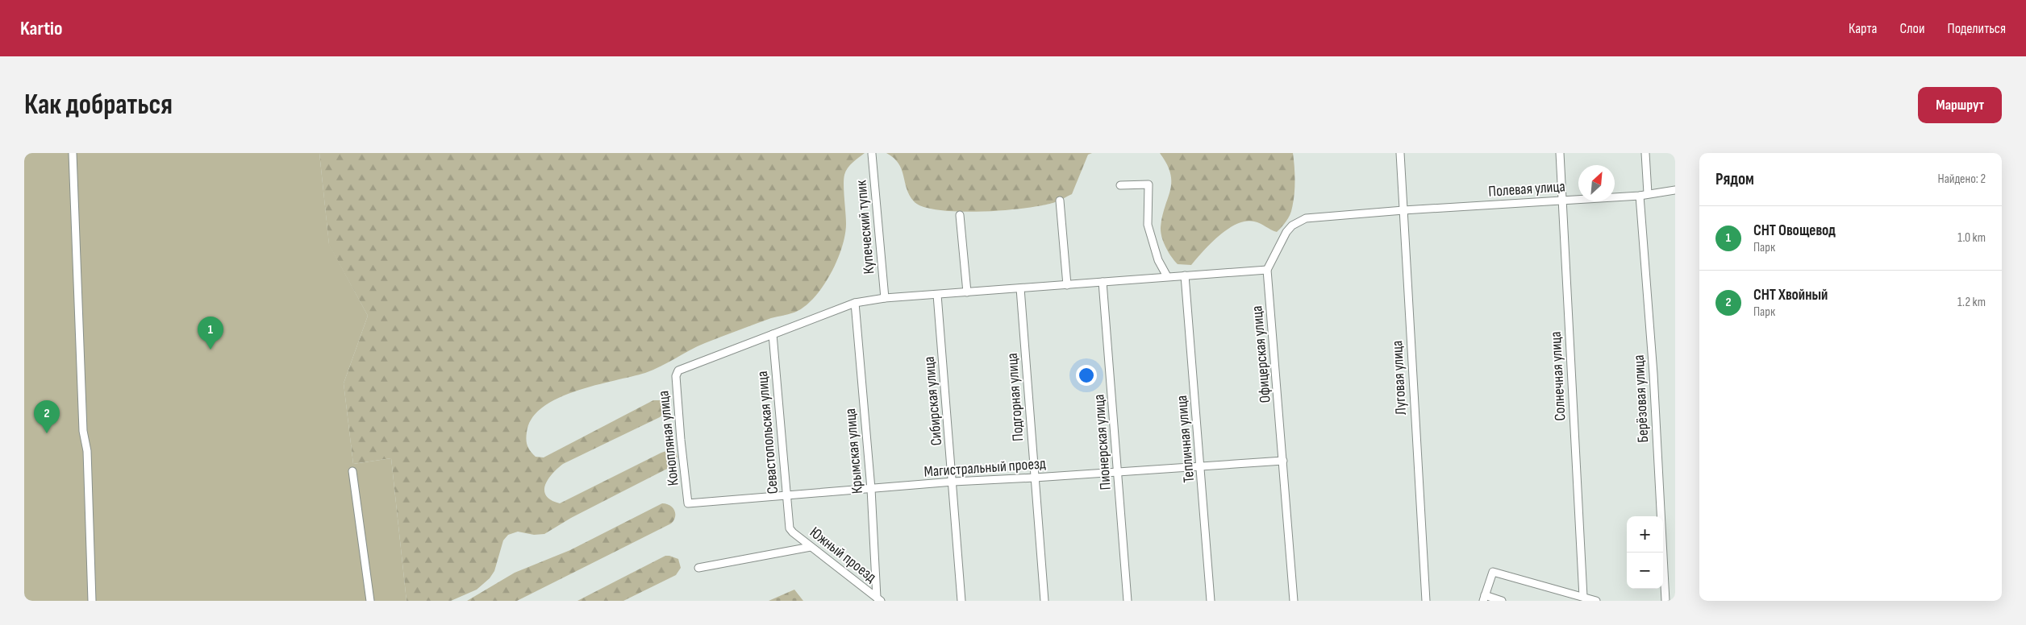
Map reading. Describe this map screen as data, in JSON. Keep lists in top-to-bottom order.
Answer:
{
  "streets": {
    "street": [
      "Полевая улица",
      "Купеческий тупик",
      "Офицерская улица",
      "Солнечная улица",
      "Луговая улица",
      "Подгорная улица",
      "Берёзовая улица",
      "Сибирская улица",
      "Севастопольская улица",
      "Конопляная улица",
      "Тепличная улица",
      "Пионерская улица",
      "Крымская улица",
      "Магистральный проезд",
      "Южный проезд"
    ]
  },
  "crossings": [
    ["Полевая улица", "Солнечная улица"],
    ["Полевая улица", "Луговая улица"],
    ["Полевая улица", "Берёзовая улица"],
    ["Офицерская улица", "Магистральный проезд"],
    ["Подгорная улица", "Магистральный проезд"],
    ["Сибирская улица", "Магистральный проезд"],
    ["Севастопольская улица", "Конопляная улица"],
    ["Севастопольская улица", "Магистральный проезд"],
    ["Севастопольская улица", "Южный проезд"],
    ["Конопляная улица", "Магистральный проезд"],
    ["Тепличная улица", "Магистральный проезд"],
    ["Пионерская улица", "Магистральный проезд"],
    ["Крымская улица", "Магистральный проезд"],
    ["Крымская улица", "Южный проезд"]
  ],
  "north": "top right",
  "page": {
    "header": "Kartio",
    "nav": ["Карта", "Слои", "Поделиться"],
    "buttons": "Маршрут",
    "title": "Как добраться",
    "heading": ["Рядом", "Найдено: 2"],
    "list": [
      {
        "mark": "1",
        "name": "СНТ Овощевод",
        "note": "Парк",
        "value": "1.0 km"
      },
      {
        "mark": "2",
        "name": "СНТ Хвойный",
        "note": "Парк",
        "value": "1.2 km"
      }
    ],
    "pins": ["1", "2"],
    "map_buttons": ["+", "−"]
  }
}
